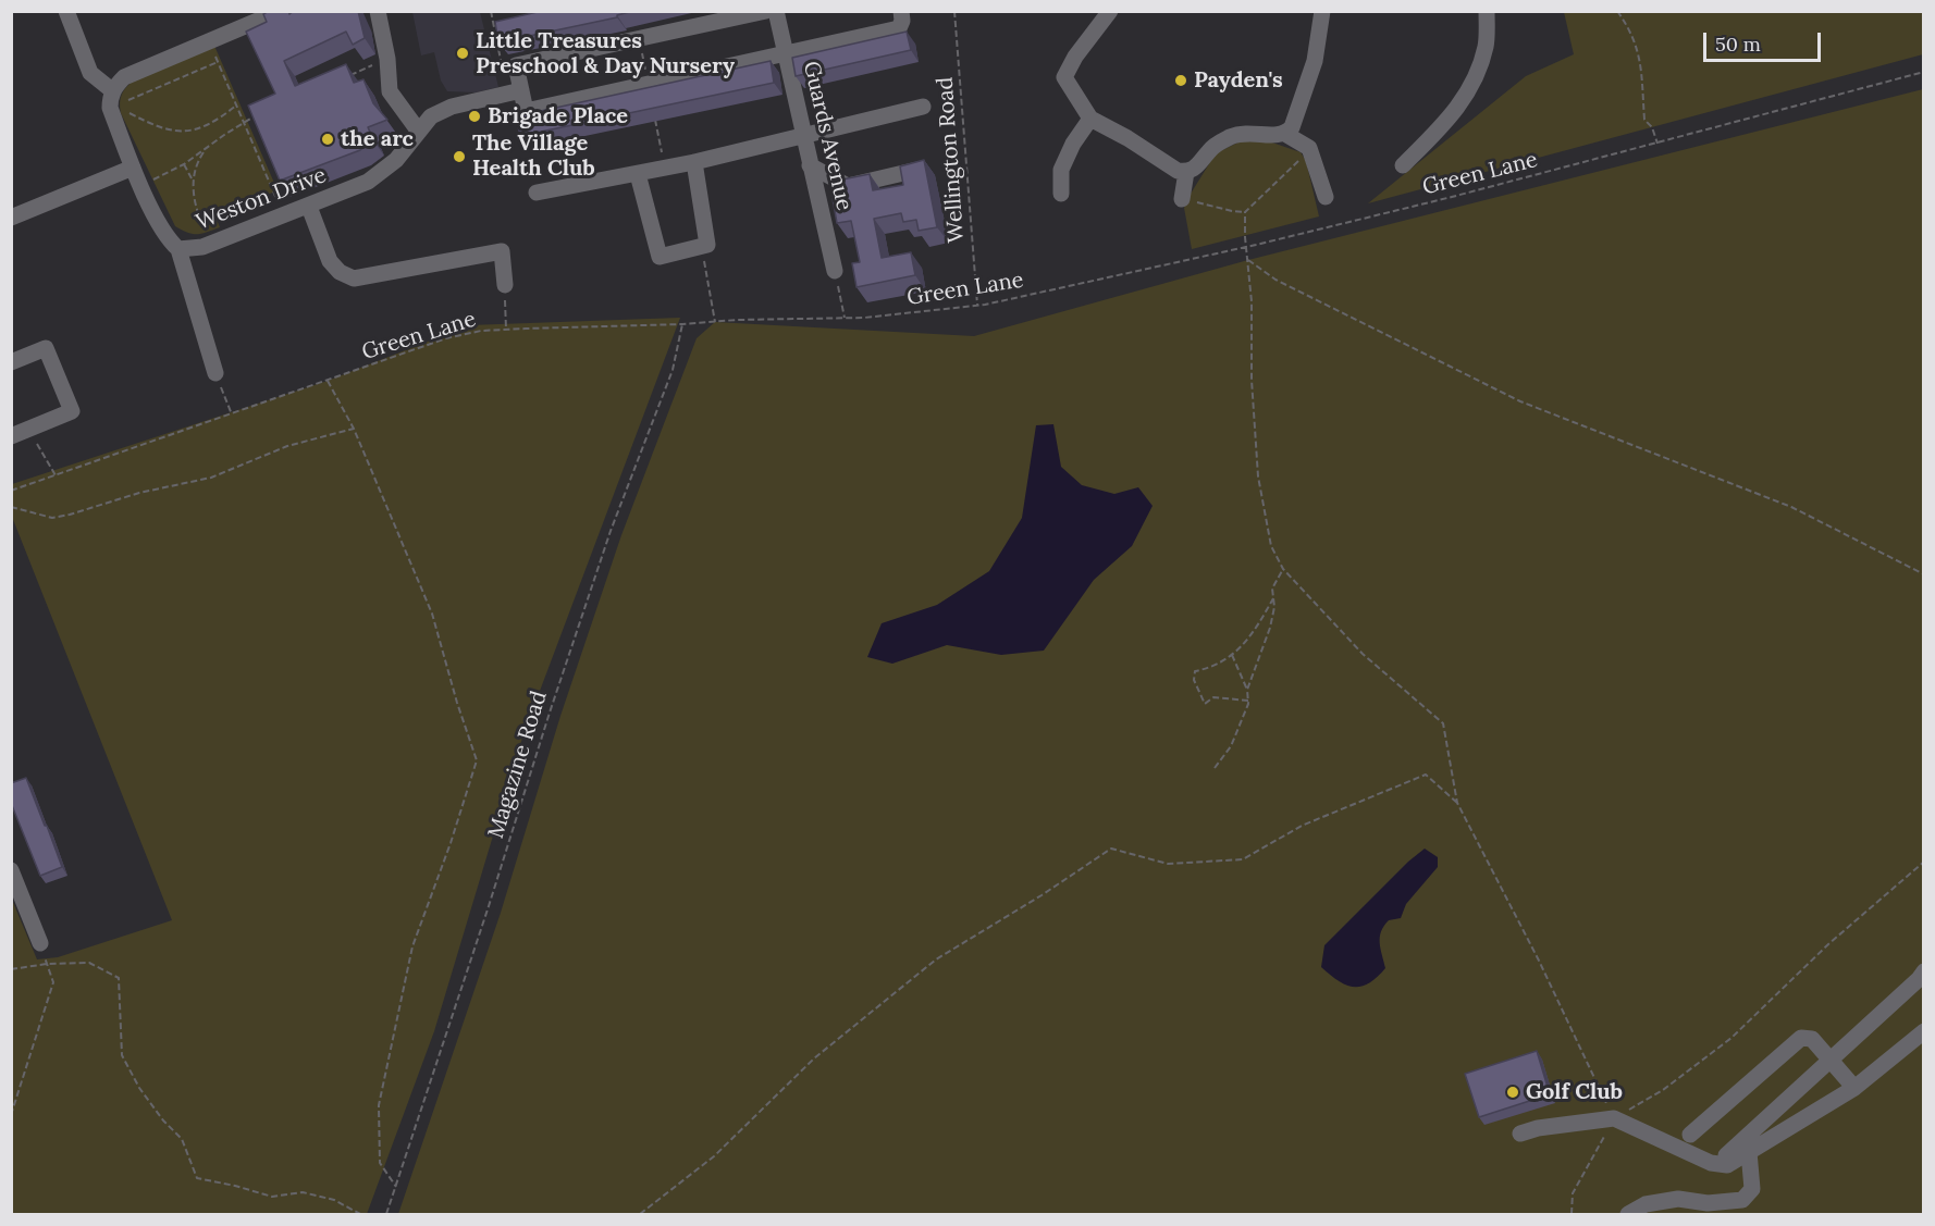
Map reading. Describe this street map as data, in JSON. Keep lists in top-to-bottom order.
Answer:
{
  "streets": {
    "street": ["Guards Avenue", "Weston Drive"],
    "path": ["Wellington Road", "Green Lane", "Magazine Road"]
  },
  "crossings": [
    ["Wellington Road", "Green Lane"],
    ["Green Lane", "Magazine Road"]
  ],
  "places": [
    "Little Treasures Preschool & Day Nursery",
    "Payden's",
    "Brigade Place",
    "the arc",
    "The Village Health Club",
    "Golf Club"
  ],
  "scale_bar": "50 m"
}
